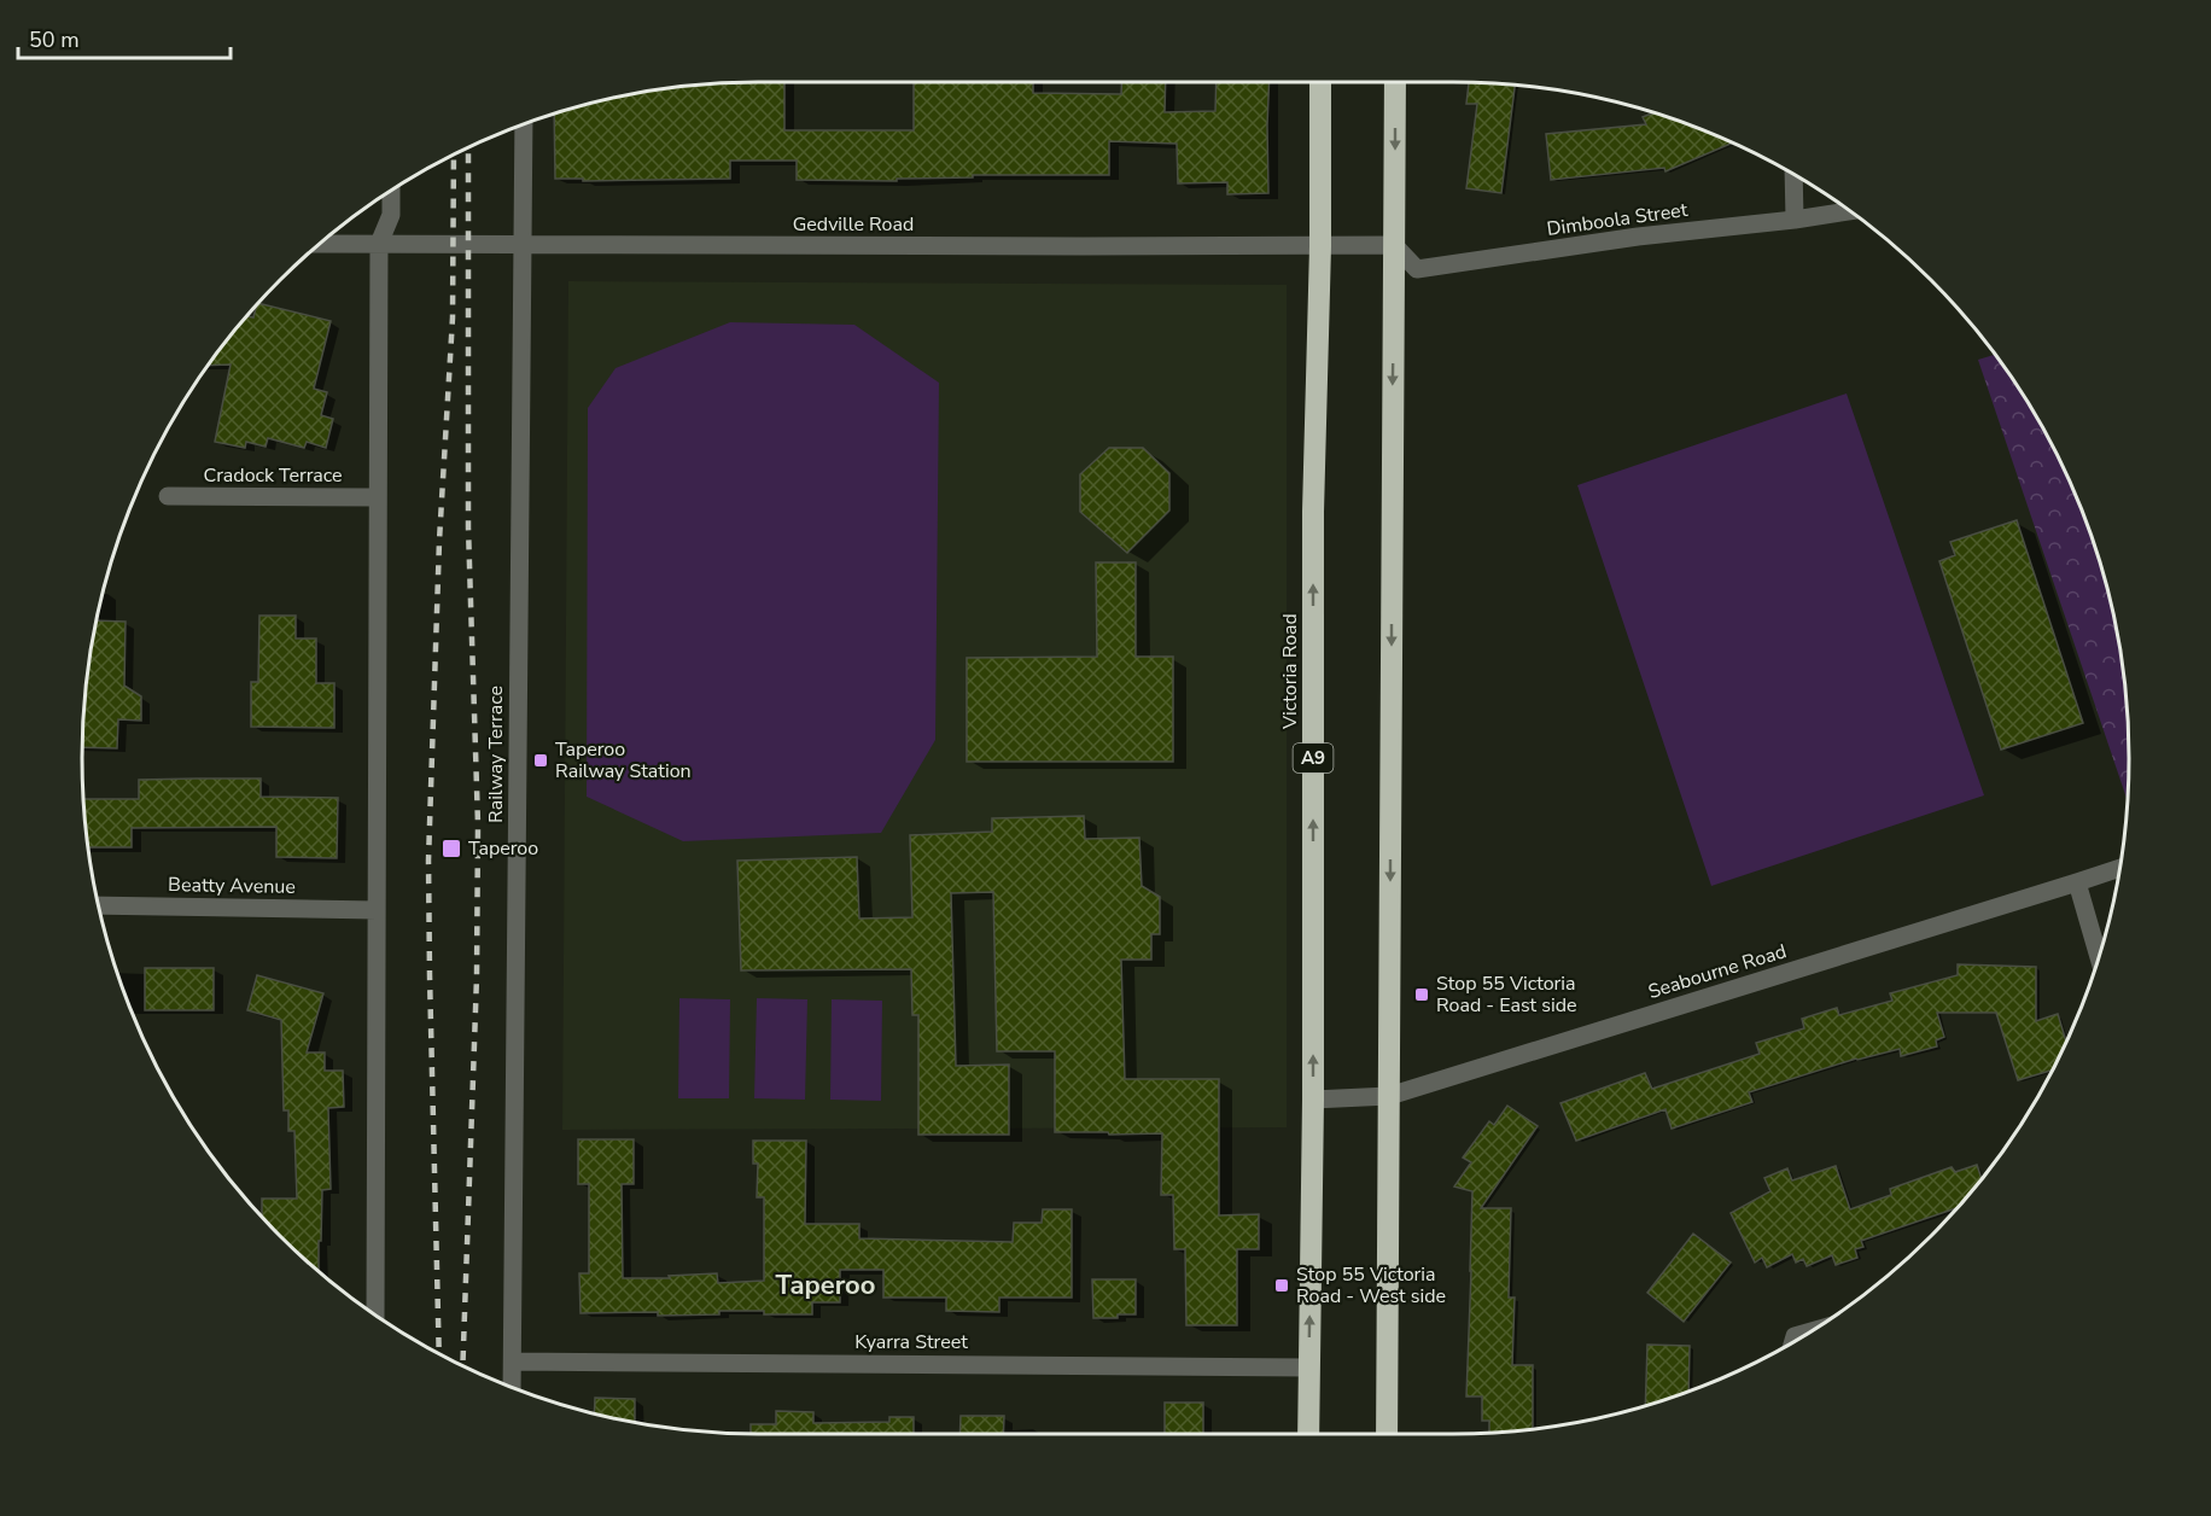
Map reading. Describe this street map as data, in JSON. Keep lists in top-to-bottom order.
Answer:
{
  "streets": {
    "highway": ["Victoria Road", "A9"],
    "street": [
      "Dimboola Street",
      "Gedville Road",
      "Cradock Terrace",
      "Railway Terrace",
      "Beatty Avenue",
      "Seabourne Road",
      "Kyarra Street"
    ]
  },
  "crossings": [
    ["Dimboola Street", "Gedville Road"],
    ["Gedville Road", "Victoria Road"],
    ["Gedville Road", "Railway Terrace"],
    ["Victoria Road", "Seabourne Road"],
    ["Victoria Road", "Kyarra Street"],
    ["Railway Terrace", "Kyarra Street"]
  ],
  "districts": ["Taperoo"],
  "places": {
    "transit": [
      "Taperoo Railway Station",
      "Taperoo",
      "Stop 55 Victoria Road - East side",
      "Stop 55 Victoria Road - West side"
    ]
  },
  "scale_bar": "50 m"
}
